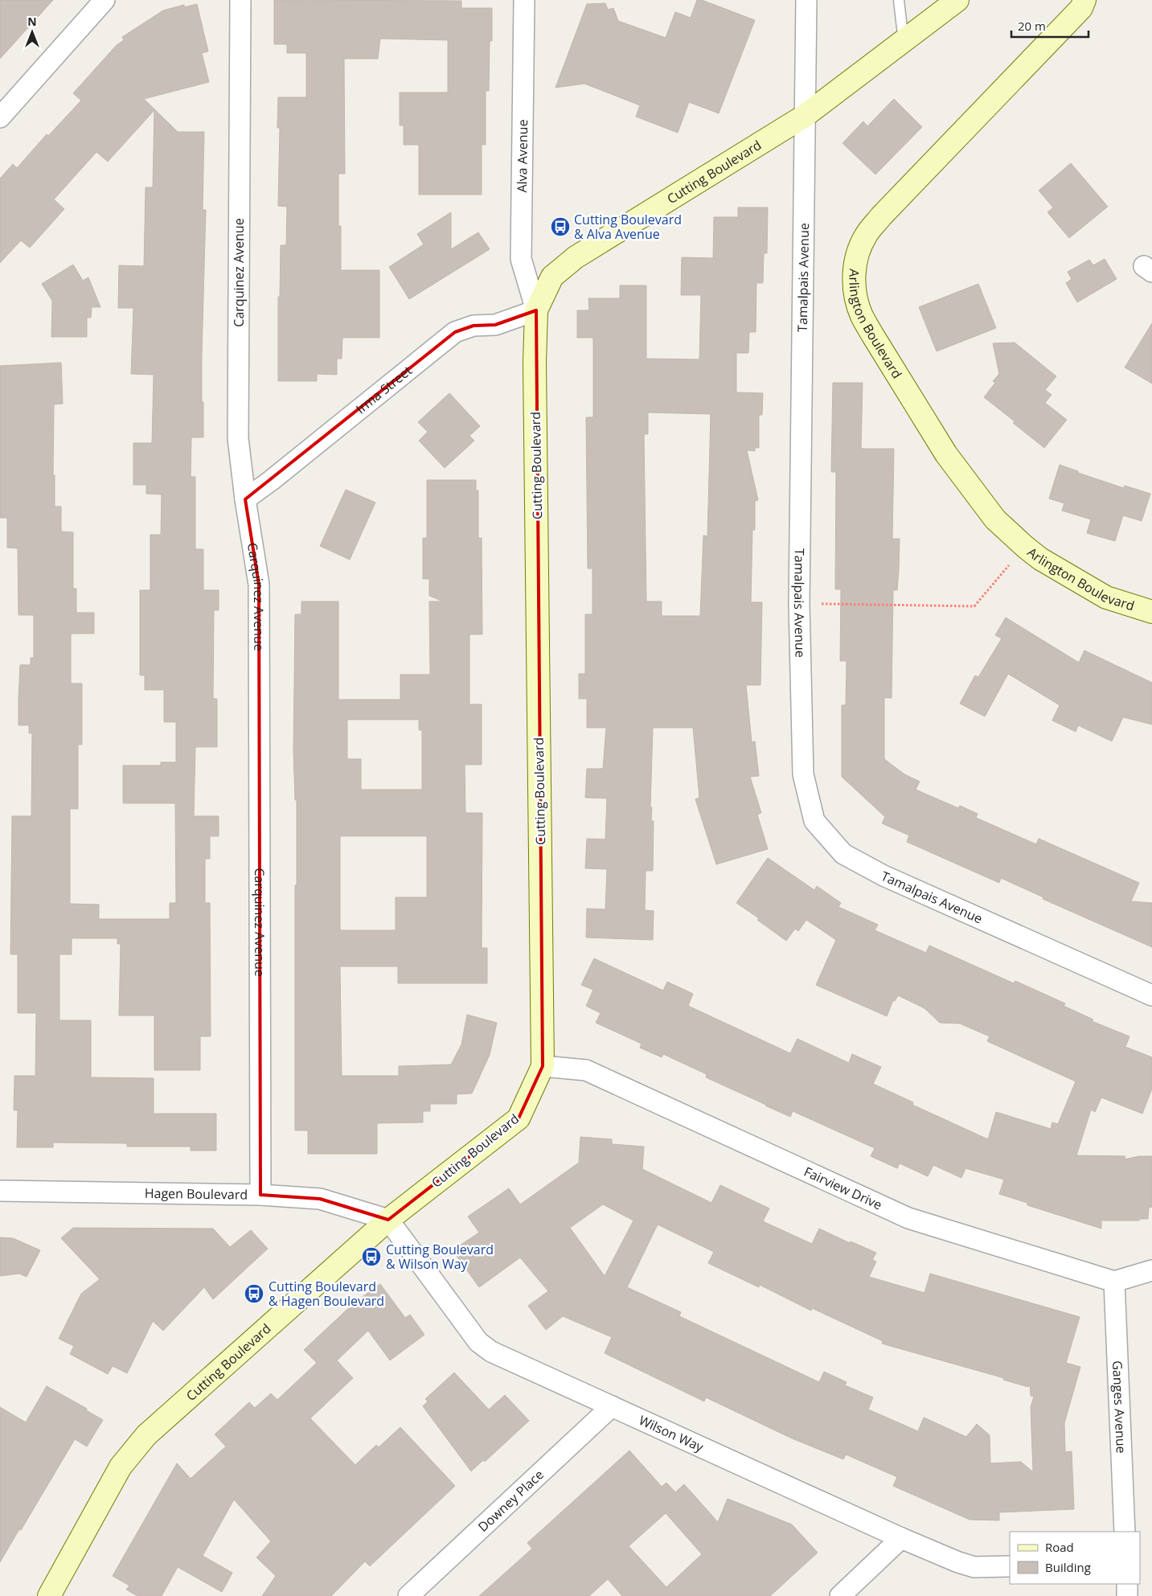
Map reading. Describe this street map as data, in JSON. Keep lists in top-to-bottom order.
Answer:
{
  "streets": {
    "street": [
      "Alva Avenue",
      "Cutting Boulevard",
      "Carquinez Avenue",
      "Tamalpais Avenue",
      "Arlington Boulevard",
      "Irma Street",
      "Fairview Drive",
      "Hagen Boulevard",
      "Ganges Avenue",
      "Wilson Way",
      "Downey Place"
    ]
  },
  "crossings": [
    ["Alva Avenue", "Cutting Boulevard"],
    ["Alva Avenue", "Irma Street"],
    ["Cutting Boulevard", "Tamalpais Avenue"],
    ["Cutting Boulevard", "Irma Street"],
    ["Cutting Boulevard", "Fairview Drive"],
    ["Cutting Boulevard", "Hagen Boulevard"],
    ["Cutting Boulevard", "Wilson Way"],
    ["Carquinez Avenue", "Irma Street"],
    ["Carquinez Avenue", "Hagen Boulevard"],
    ["Fairview Drive", "Ganges Avenue"],
    ["Hagen Boulevard", "Wilson Way"],
    ["Wilson Way", "Downey Place"]
  ],
  "places": {
    "bus stop": ["Cutting Boulevard & Alva Avenue", "Cutting Boulevard & Wilson Way", "Cutting Boulevard & Hagen Boulevard"]
  },
  "legend": ["Road", "Building"],
  "scale_bar": "20 m",
  "north": "top"
}
